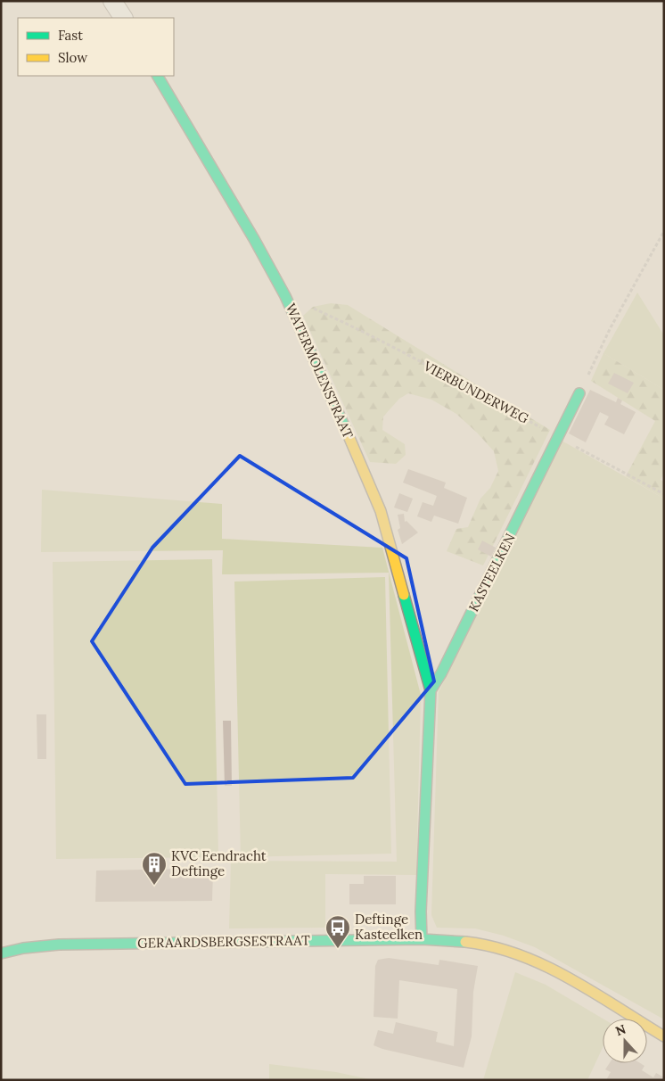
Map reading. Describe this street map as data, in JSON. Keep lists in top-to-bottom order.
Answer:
{
  "streets": {
    "street": ["WATERMOLENSTRAAT", "KASTEELKEN", "GERAARDSBERGSESTRAAT"],
    "path": ["VIERBUNDERWEG"]
  },
  "crossings": [
    ["WATERMOLENSTRAAT", "VIERBUNDERWEG"],
    ["WATERMOLENSTRAAT", "KASTEELKEN"],
    ["VIERBUNDERWEG", "KASTEELKEN"],
    ["KASTEELKEN", "GERAARDSBERGSESTRAAT"]
  ],
  "places": {
    "building": ["KVC Eendracht Deftinge"],
    "bus stop": ["Deftinge Kasteelken"]
  },
  "legend": ["Fast", "Slow"],
  "north": "top"
}
